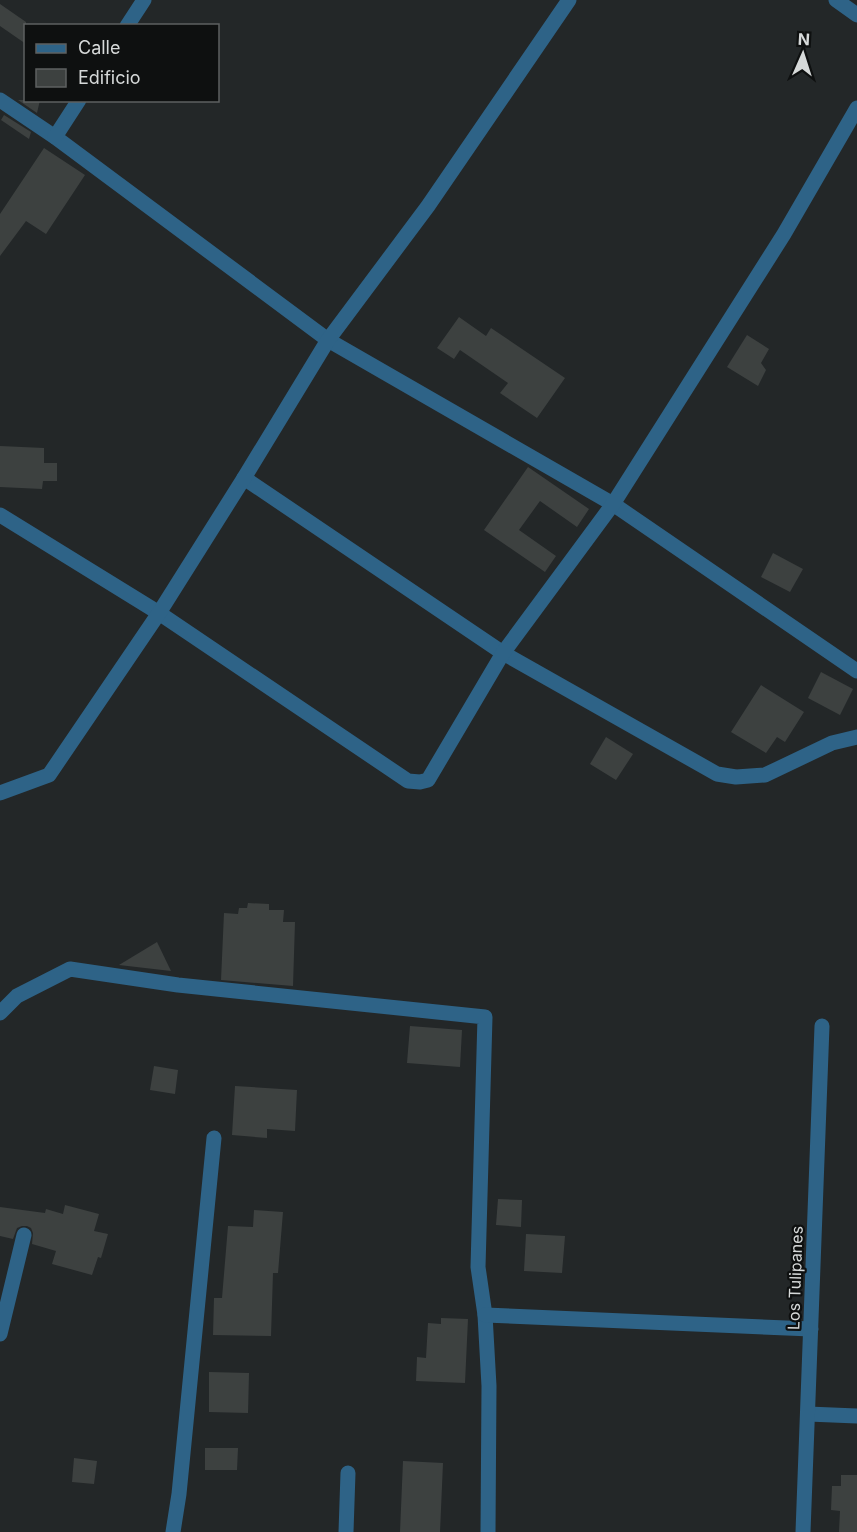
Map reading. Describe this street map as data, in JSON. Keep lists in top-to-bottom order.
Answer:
{
  "streets": {
    "street": ["Los Tulipanes"]
  },
  "legend": ["Calle", "Edificio"],
  "north": "top"
}
